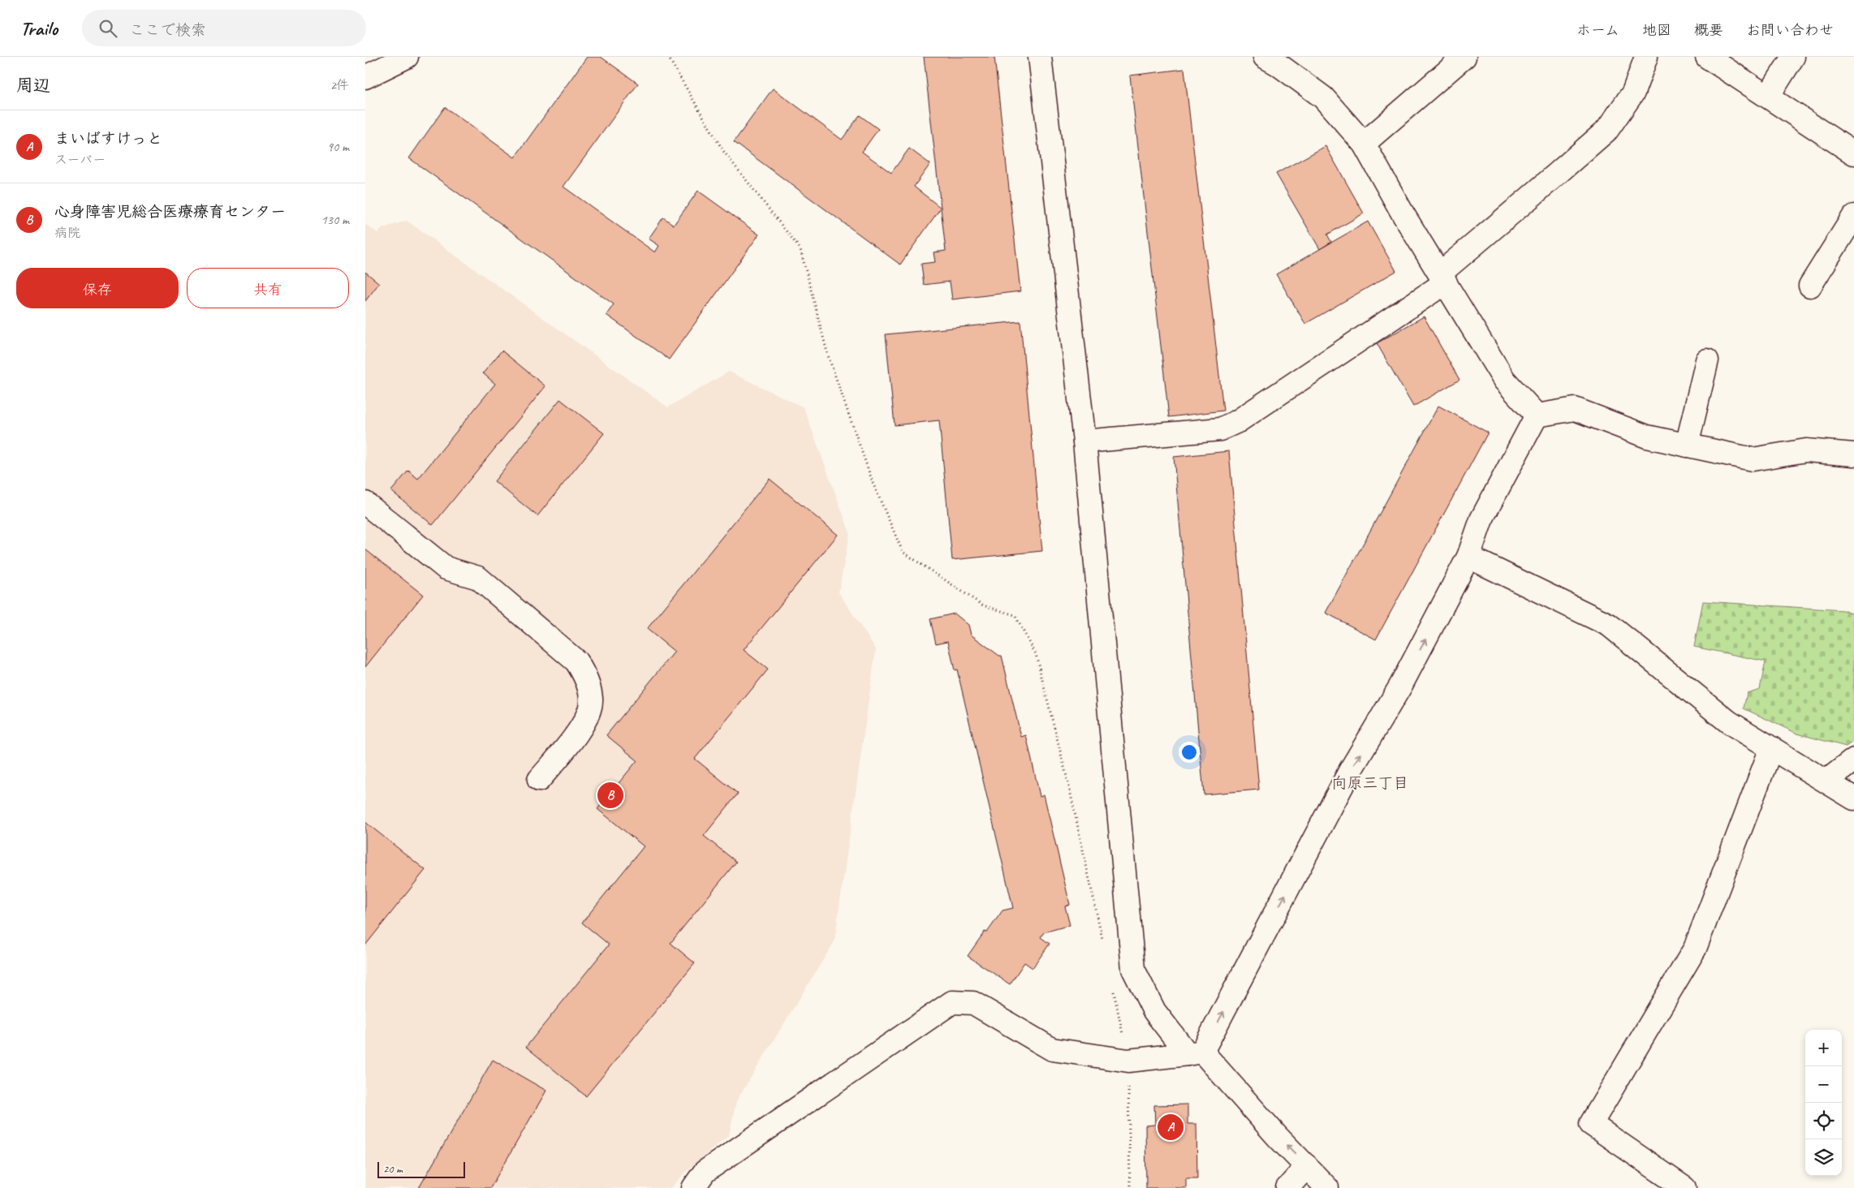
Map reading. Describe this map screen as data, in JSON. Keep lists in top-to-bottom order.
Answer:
{
  "districts": ["向原三丁目"],
  "scale_bar": "20 m",
  "page": {
    "header": "Trailo",
    "search": "ここで検索",
    "nav": [
      "ホーム",
      "地図",
      "概要",
      "お問い合わせ"
    ],
    "heading": ["周辺", "2件"],
    "list": [
      {
        "mark": "A",
        "name": "まいばすけっと",
        "note": "スーパー",
        "value": "90 m"
      },
      {
        "mark": "B",
        "name": "心身障害児総合医療療育センター",
        "note": "病院",
        "value": "130 m"
      }
    ],
    "buttons": ["保存", "共有"],
    "pins": ["B", "A"],
    "map_buttons": ["+", "−"],
    "scale": "20 m"
  }
}
